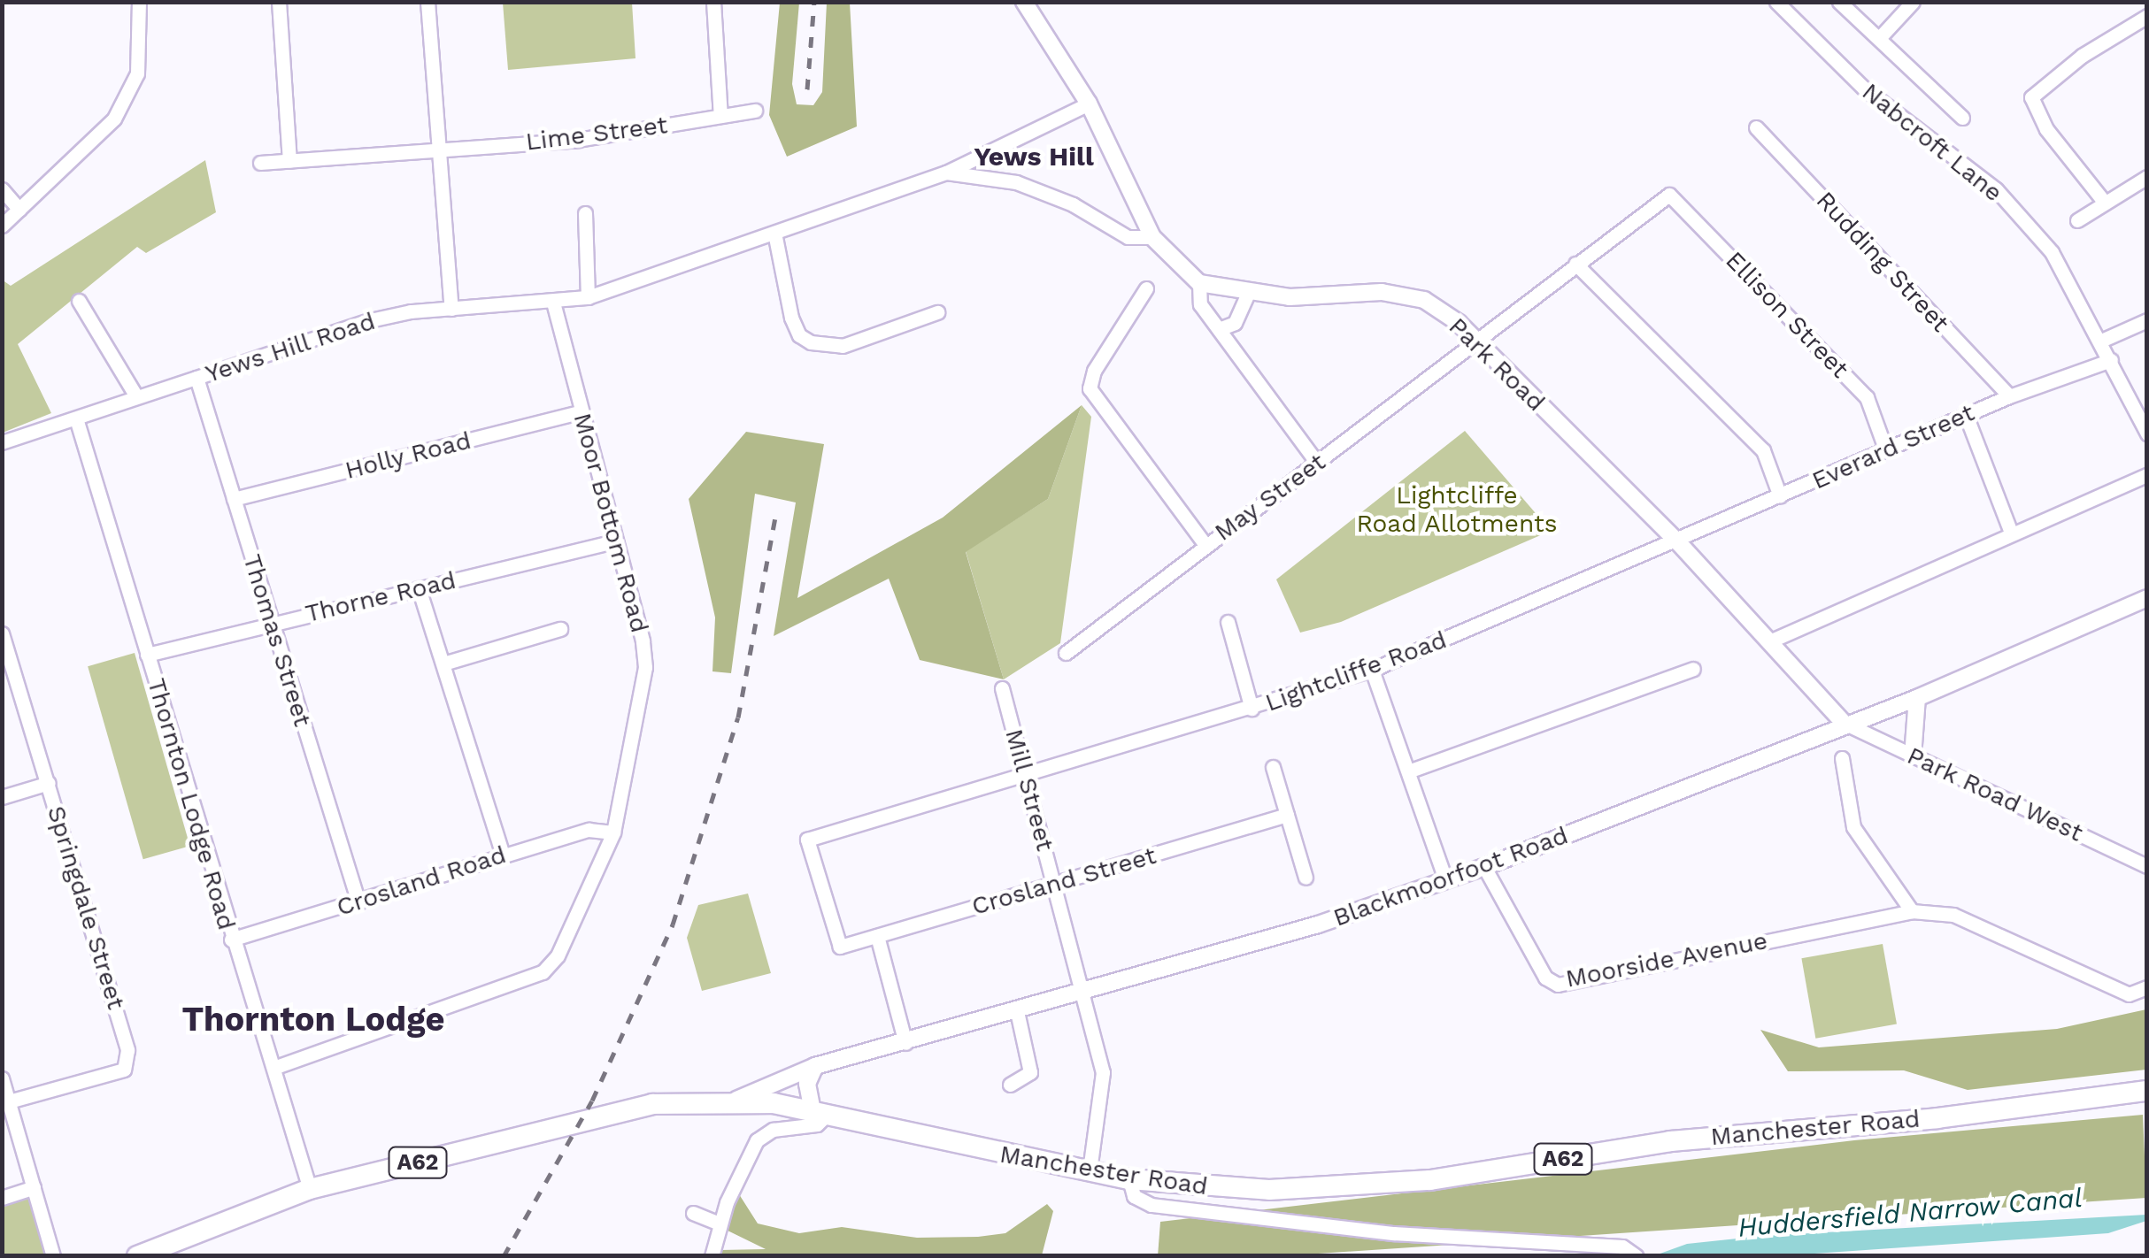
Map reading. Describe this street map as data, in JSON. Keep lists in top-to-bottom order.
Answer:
{
  "streets": {
    "main road": ["Manchester Road", "A62"],
    "street": [
      "Lime Street",
      "Nabcroft Lane",
      "Rudding Street",
      "Ellison Street",
      "Yews Hill Road",
      "Park Road",
      "Everard Street",
      "Holly Road",
      "May Street",
      "Moor Bottom Road",
      "Thorne Road",
      "Thomas Street",
      "Lightcliffe Road",
      "Mill Street",
      "Park Road West",
      "Thornton Lodge Road",
      "Blackmoorfoot Road",
      "Crosland Road",
      "Crosland Street",
      "Springdale Street",
      "Moorside Avenue"
    ]
  },
  "crossings": [
    ["Nabcroft Lane", "Everard Street"],
    ["Rudding Street", "Everard Street"],
    ["Ellison Street", "Everard Street"],
    ["Ellison Street", "May Street"],
    ["Yews Hill Road", "Moor Bottom Road"],
    ["Yews Hill Road", "Thomas Street"],
    ["Yews Hill Road", "Thornton Lodge Road"],
    ["Park Road", "Everard Street"],
    ["Park Road", "May Street"],
    ["Park Road", "Lightcliffe Road"],
    ["Park Road", "Park Road West"],
    ["Park Road", "Blackmoorfoot Road"],
    ["Everard Street", "Lightcliffe Road"],
    ["Holly Road", "Moor Bottom Road"],
    ["Holly Road", "Thomas Street"],
    ["Moor Bottom Road", "Thorne Road"],
    ["Moor Bottom Road", "Thornton Lodge Road"],
    ["Moor Bottom Road", "Crosland Road"],
    ["Thorne Road", "Thomas Street"],
    ["Thorne Road", "Thornton Lodge Road"],
    ["Thomas Street", "Crosland Road"],
    ["Lightcliffe Road", "Mill Street"],
    ["Lightcliffe Road", "Crosland Street"],
    ["Mill Street", "Blackmoorfoot Road"],
    ["Mill Street", "Crosland Street"],
    ["Mill Street", "Manchester Road"],
    ["Park Road West", "Blackmoorfoot Road"],
    ["Thornton Lodge Road", "Crosland Road"],
    ["Thornton Lodge Road", "Manchester Road"],
    ["Blackmoorfoot Road", "Moorside Avenue"],
    ["Blackmoorfoot Road", "Manchester Road"]
  ],
  "districts": ["Yews Hill", "Thornton Lodge"],
  "water": ["Huddersfield Narrow Canal"],
  "parks": ["Lightcliffe Road Allotments"]
}
